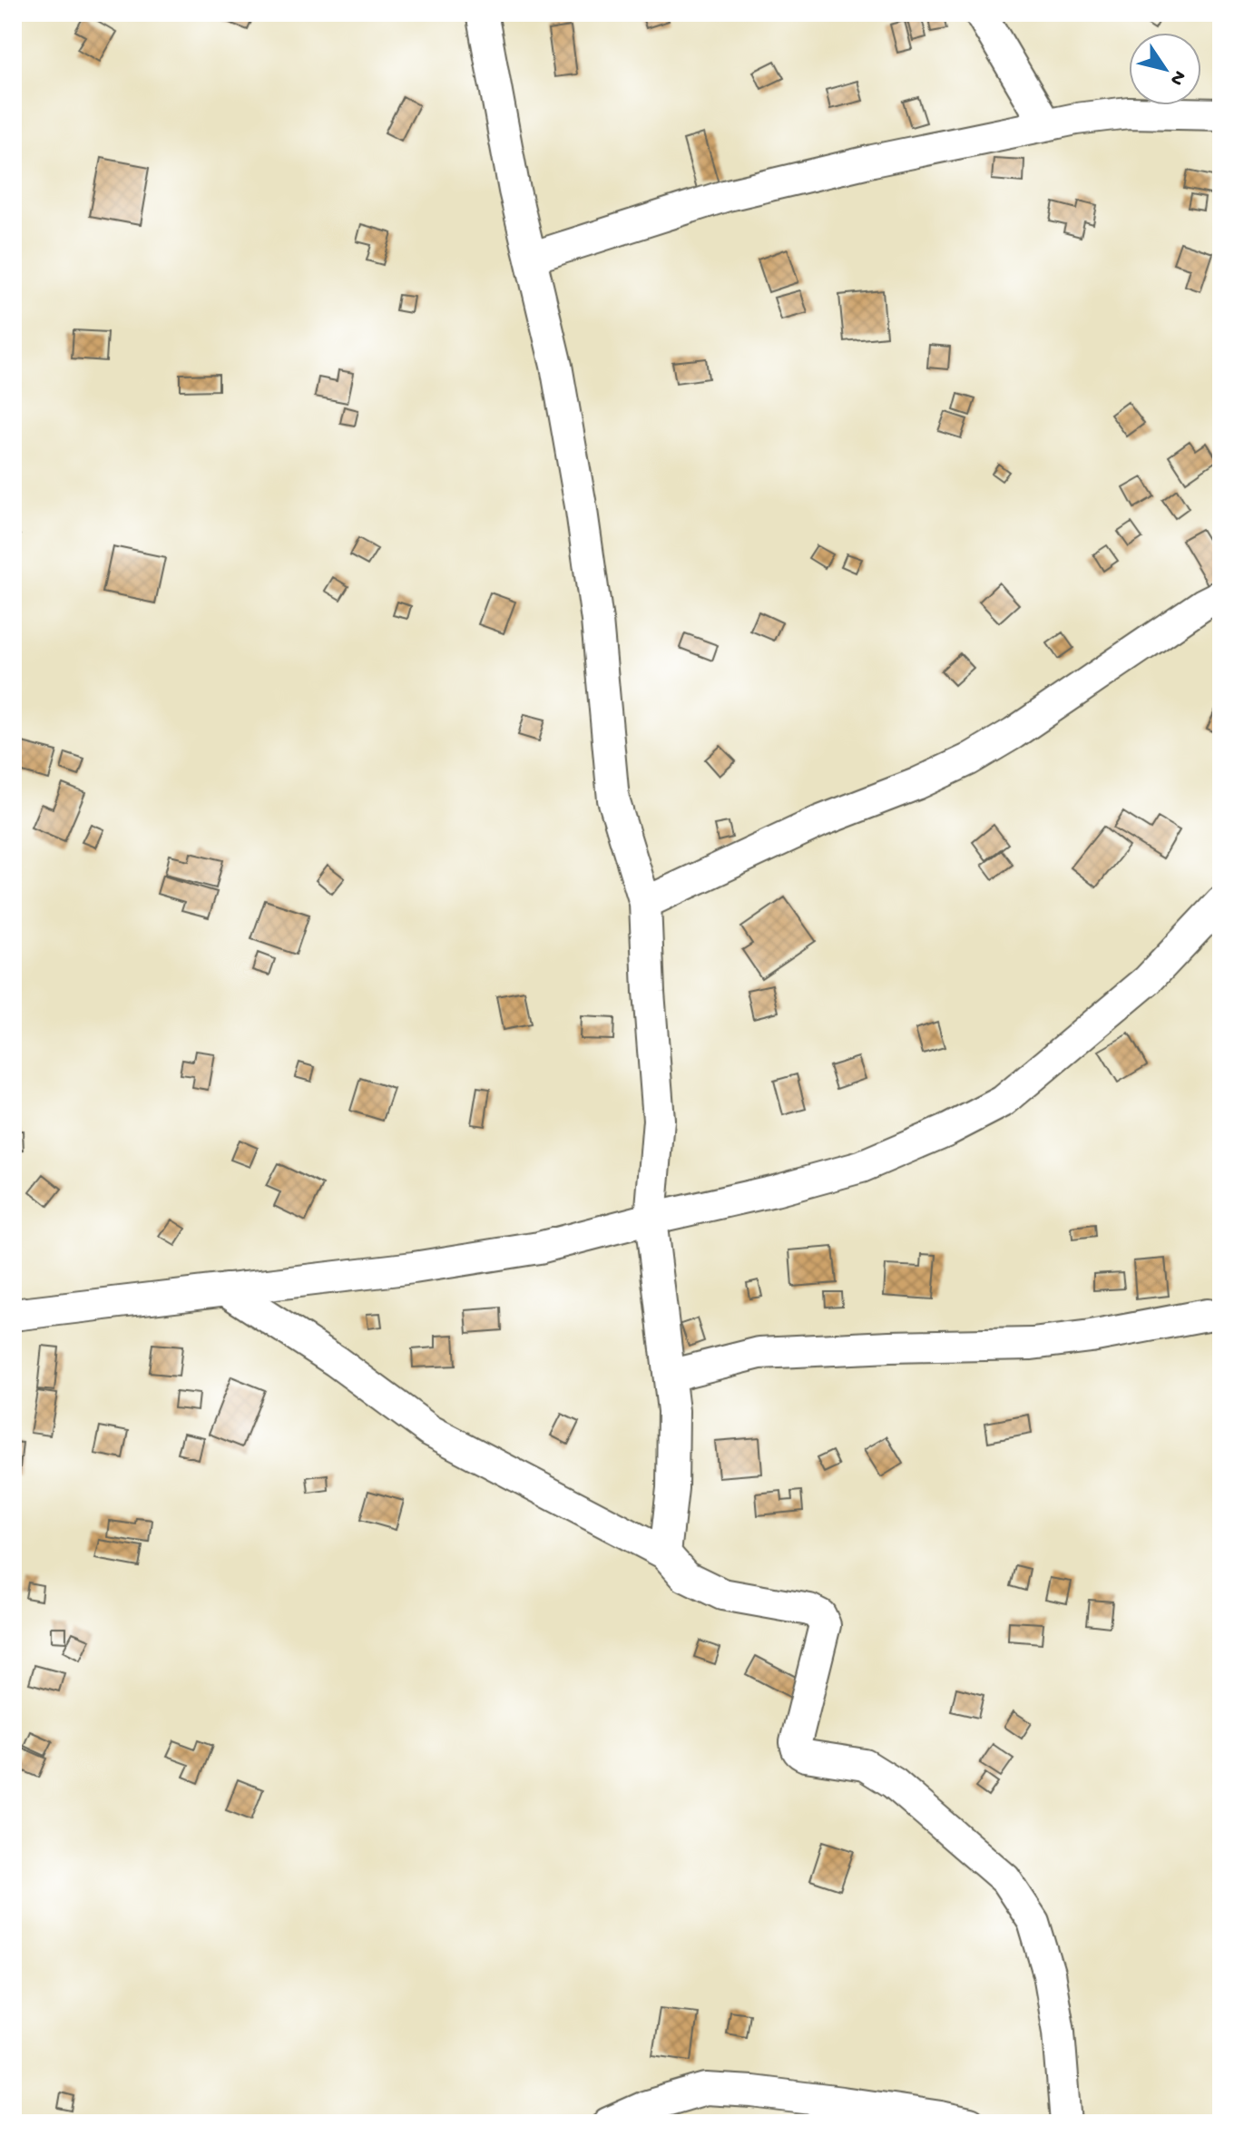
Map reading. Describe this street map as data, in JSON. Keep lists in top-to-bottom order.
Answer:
{
  "north": "bottom right"
}
